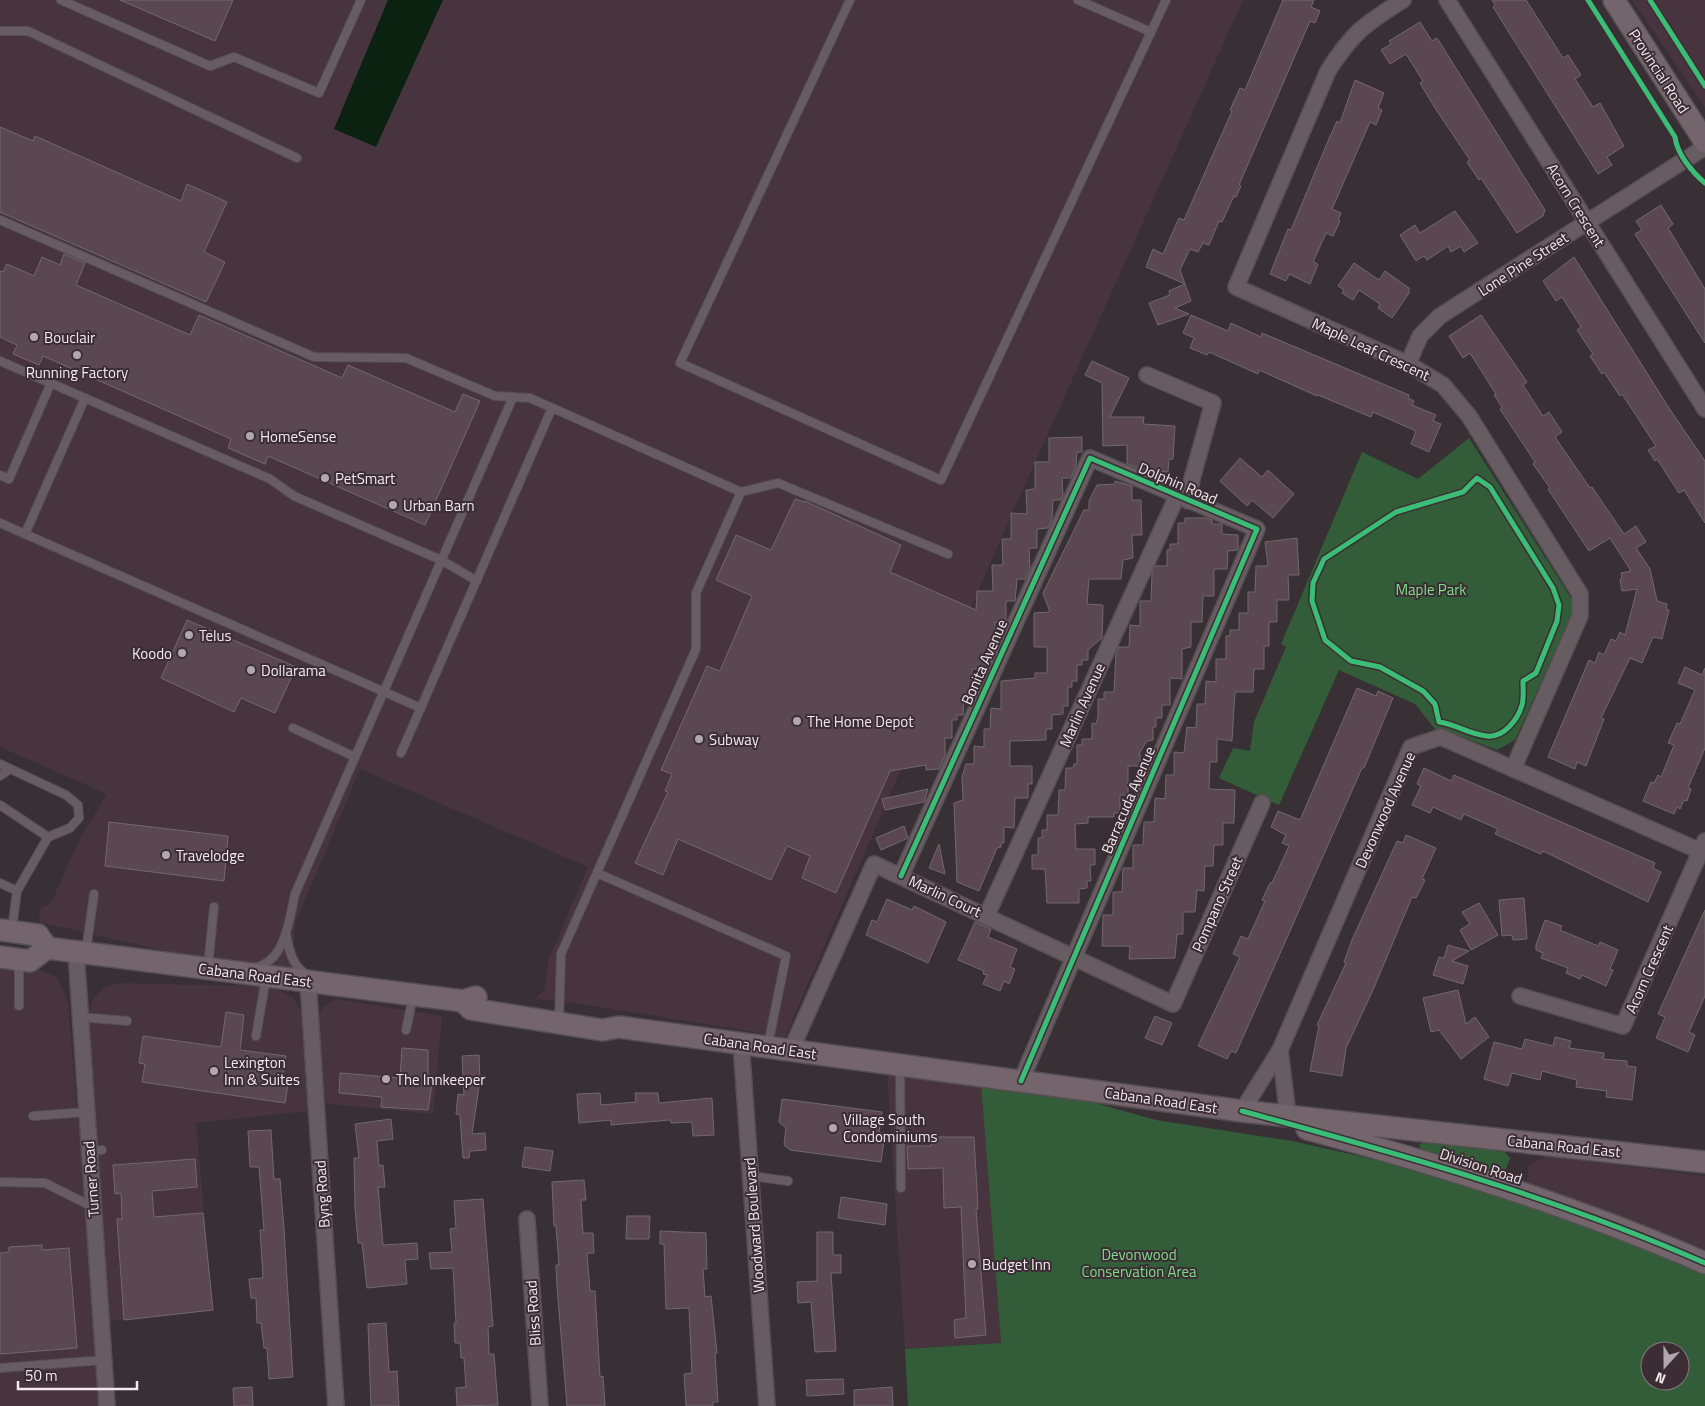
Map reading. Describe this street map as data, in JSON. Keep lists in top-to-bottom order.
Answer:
{
  "streets": {
    "main road": ["Provincial Road", "Cabana Road East", "Division Road"],
    "street": [
      "Acorn Crescent",
      "Lone Pine Street",
      "Maple Leaf Crescent",
      "Dolphin Road",
      "Bonita Avenue",
      "Marlin Avenue",
      "Barracuda Avenue",
      "Devonwood Avenue",
      "Marlin Court",
      "Pompano Street",
      "Turner Road",
      "Byng Road",
      "Woodward Boulevard",
      "Bliss Road"
    ]
  },
  "crossings": [
    ["Acorn Crescent", "Lone Pine Street"],
    ["Acorn Crescent", "Devonwood Avenue"],
    ["Lone Pine Street", "Maple Leaf Crescent"],
    ["Maple Leaf Crescent", "Devonwood Avenue"],
    ["Dolphin Road", "Bonita Avenue"],
    ["Dolphin Road", "Marlin Avenue"],
    ["Dolphin Road", "Barracuda Avenue"],
    ["Bonita Avenue", "Marlin Court"],
    ["Marlin Avenue", "Marlin Court"],
    ["Barracuda Avenue", "Marlin Court"],
    ["Barracuda Avenue", "Cabana Road East"],
    ["Devonwood Avenue", "Cabana Road East"],
    ["Devonwood Avenue", "Division Road"],
    ["Marlin Court", "Pompano Street"],
    ["Marlin Court", "Cabana Road East"],
    ["Cabana Road East", "Division Road"],
    ["Cabana Road East", "Turner Road"],
    ["Cabana Road East", "Byng Road"],
    ["Cabana Road East", "Woodward Boulevard"]
  ],
  "parks": ["Maple Park", "Devonwood Conservation Area"],
  "places": [
    "Bouclair",
    "Running Factory",
    "HomeSense",
    "PetSmart",
    "Urban Barn",
    "Telus",
    "Koodo",
    "Dollarama",
    "The Home Depot",
    "Subway",
    "Travelodge",
    "Lexington Inn & Suites",
    "The Innkeeper",
    "Village South Condominiums",
    "Budget Inn"
  ],
  "scale_bar": "50 m",
  "north": "bottom"
}
